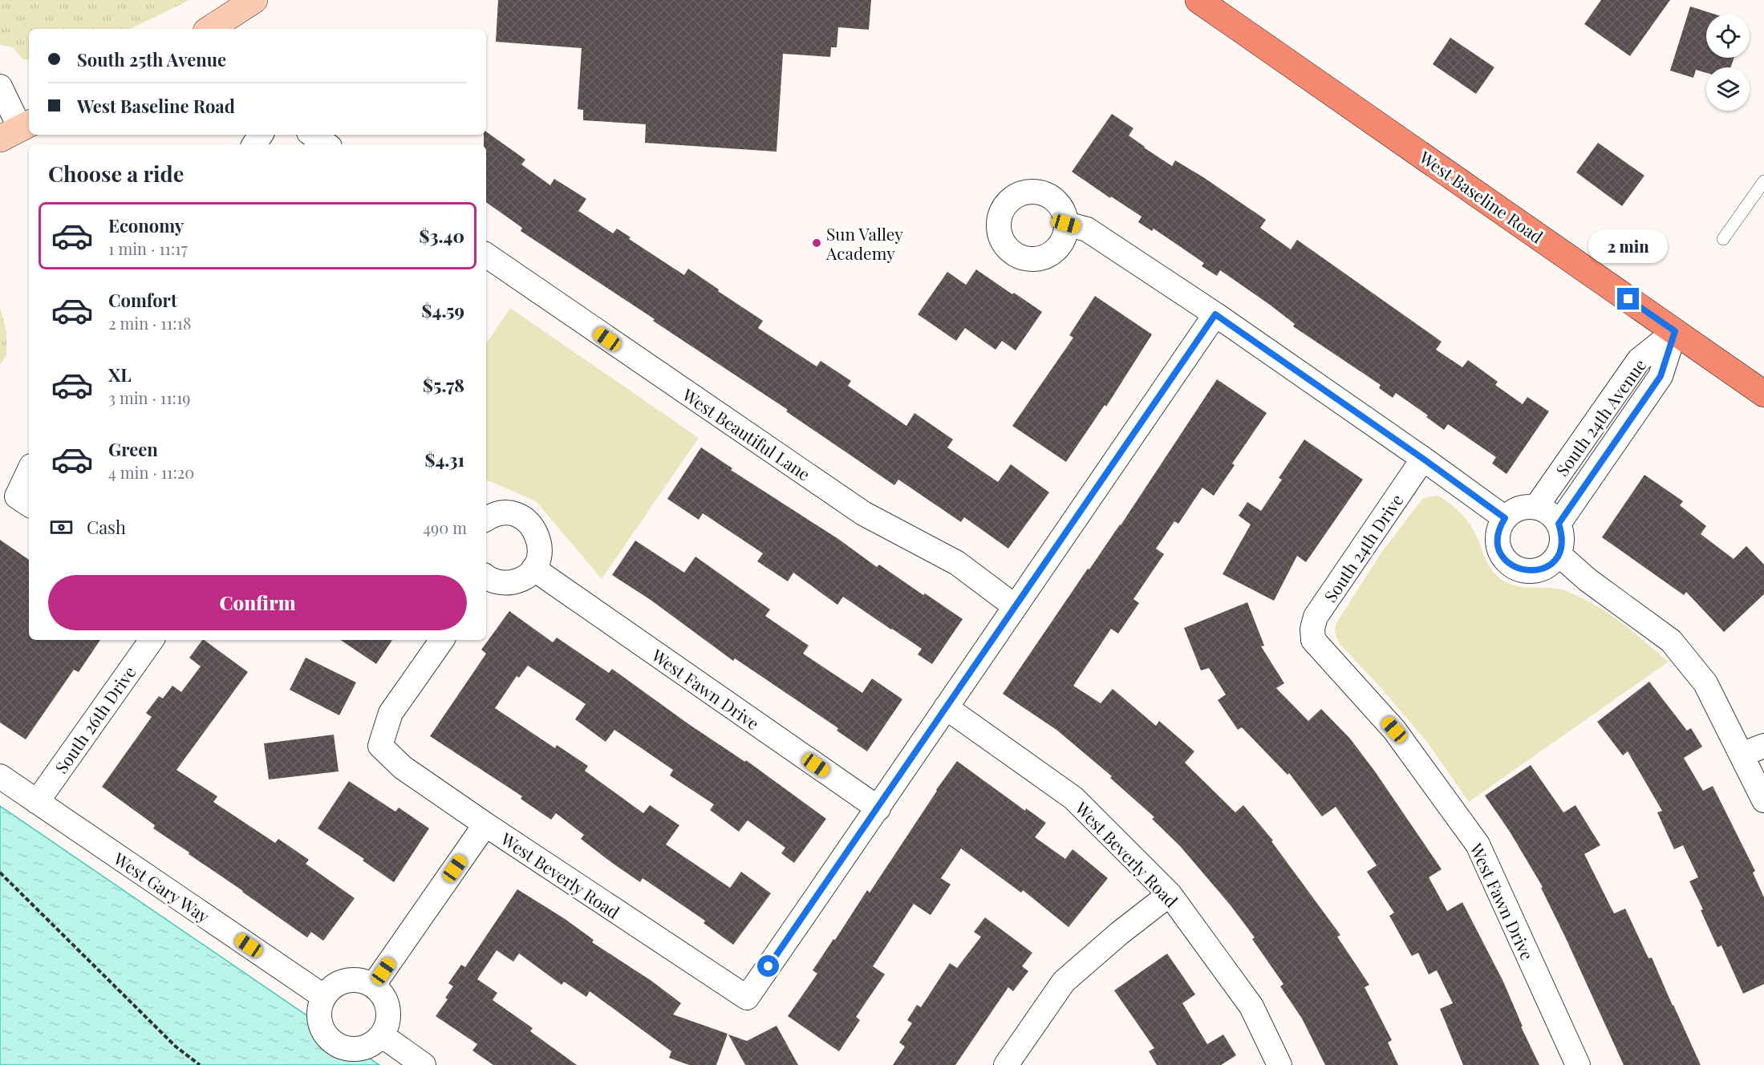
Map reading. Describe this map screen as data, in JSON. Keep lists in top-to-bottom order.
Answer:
{
  "streets": {
    "main road": ["West Baseline Road"],
    "street": [
      "South 24th Avenue",
      "West Beautiful Lane",
      "South 24th Drive",
      "West Fawn Drive",
      "South 26th Drive",
      "West Beverly Road",
      "West Gary Way"
    ]
  },
  "crossings": [
    ["West Baseline Road", "South 24th Avenue"],
    ["South 24th Drive", "West Fawn Drive"],
    ["West Fawn Drive", "West Beverly Road"],
    ["South 26th Drive", "West Gary Way"]
  ],
  "places": ["Sun Valley Academy"],
  "page": {
    "banner": ["South 25th Avenue", "West Baseline Road"],
    "heading": "Choose a ride",
    "list": [
      {
        "name": "Economy",
        "note": "1 min · 11:17",
        "value": "$3.40"
      },
      {
        "name": "Comfort",
        "note": "2 min · 11:18",
        "value": "$4.59"
      },
      {
        "name": "XL",
        "note": "3 min · 11:19",
        "value": "$5.78"
      },
      {
        "name": "Green",
        "note": "4 min · 11:20",
        "value": "$4.31"
      }
    ],
    "bubble": "2 min",
    "pay": ["Cash", "490 m"],
    "buttons": "Confirm"
  }
}
